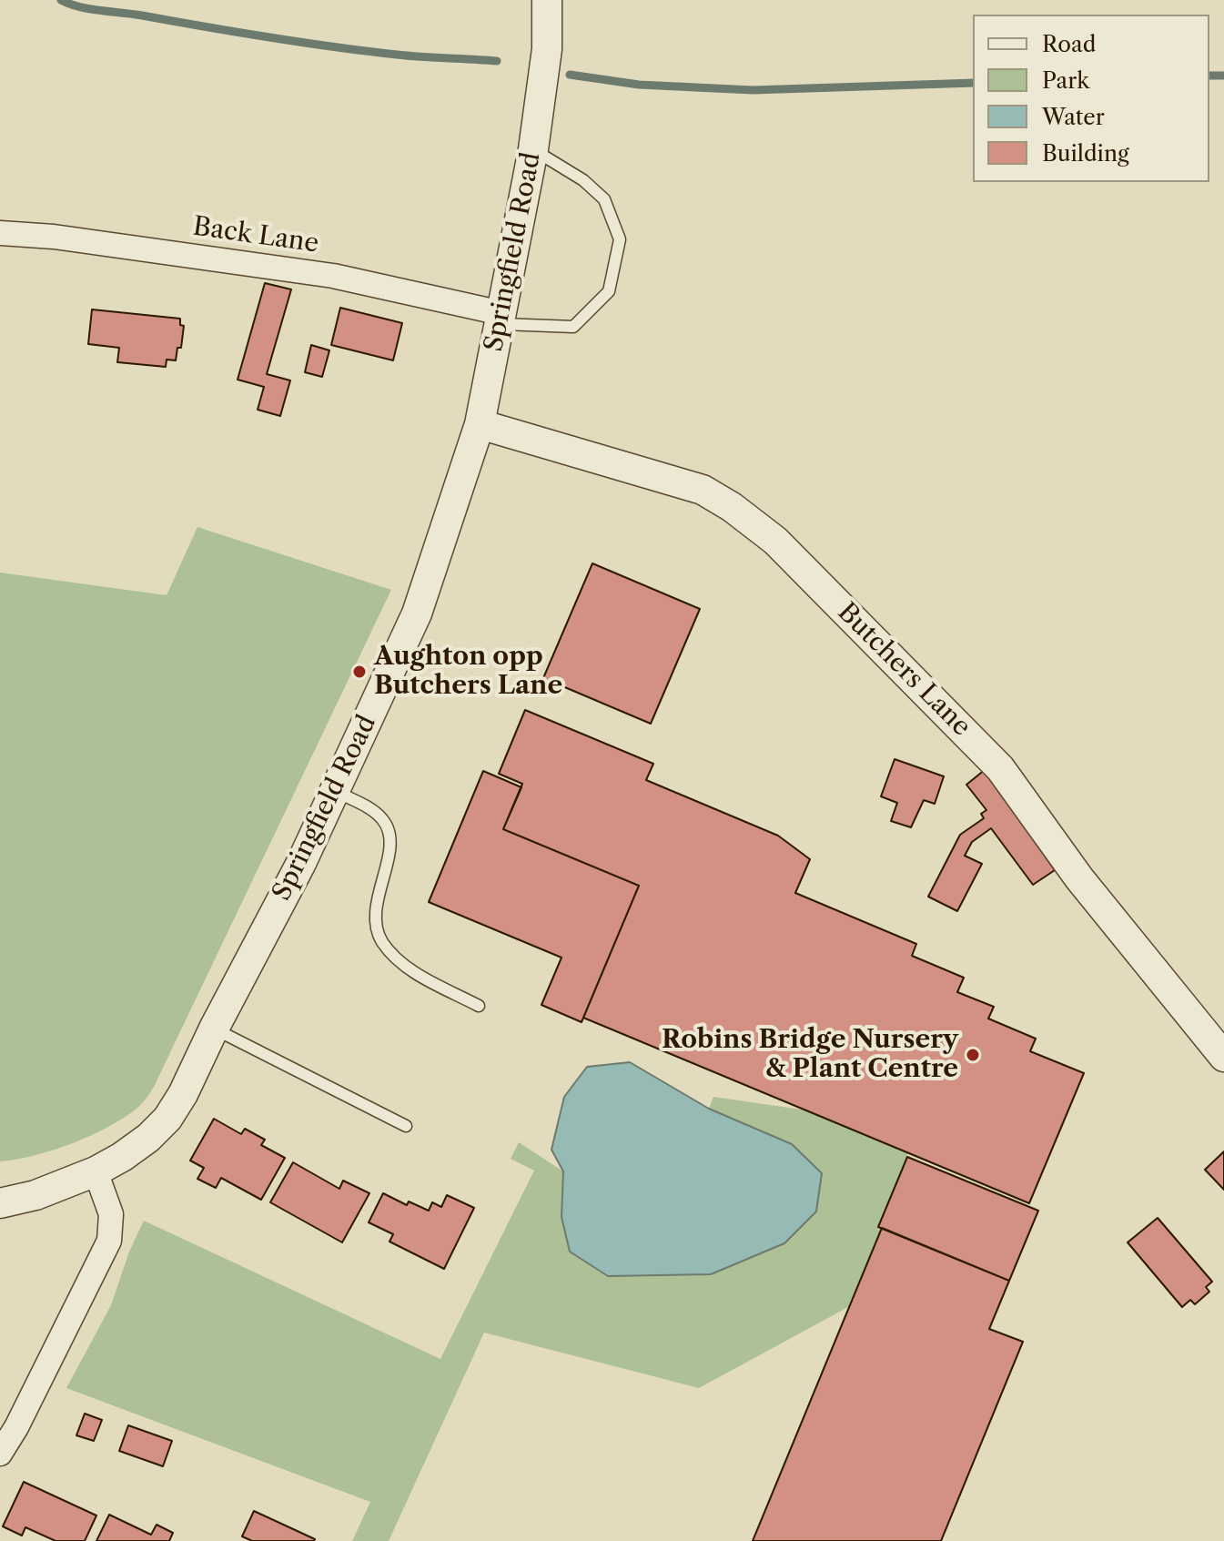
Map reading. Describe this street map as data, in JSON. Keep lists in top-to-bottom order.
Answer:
{
  "streets": {
    "street": ["Back Lane", "Springfield Road", "Butchers Lane"]
  },
  "crossings": [
    ["Back Lane", "Springfield Road"],
    ["Springfield Road", "Butchers Lane"]
  ],
  "places": ["Aughton opp Butchers Lane", "Robins Bridge Nursery & Plant Centre"],
  "legend": [
    "Road",
    "Park",
    "Water",
    "Building"
  ]
}
